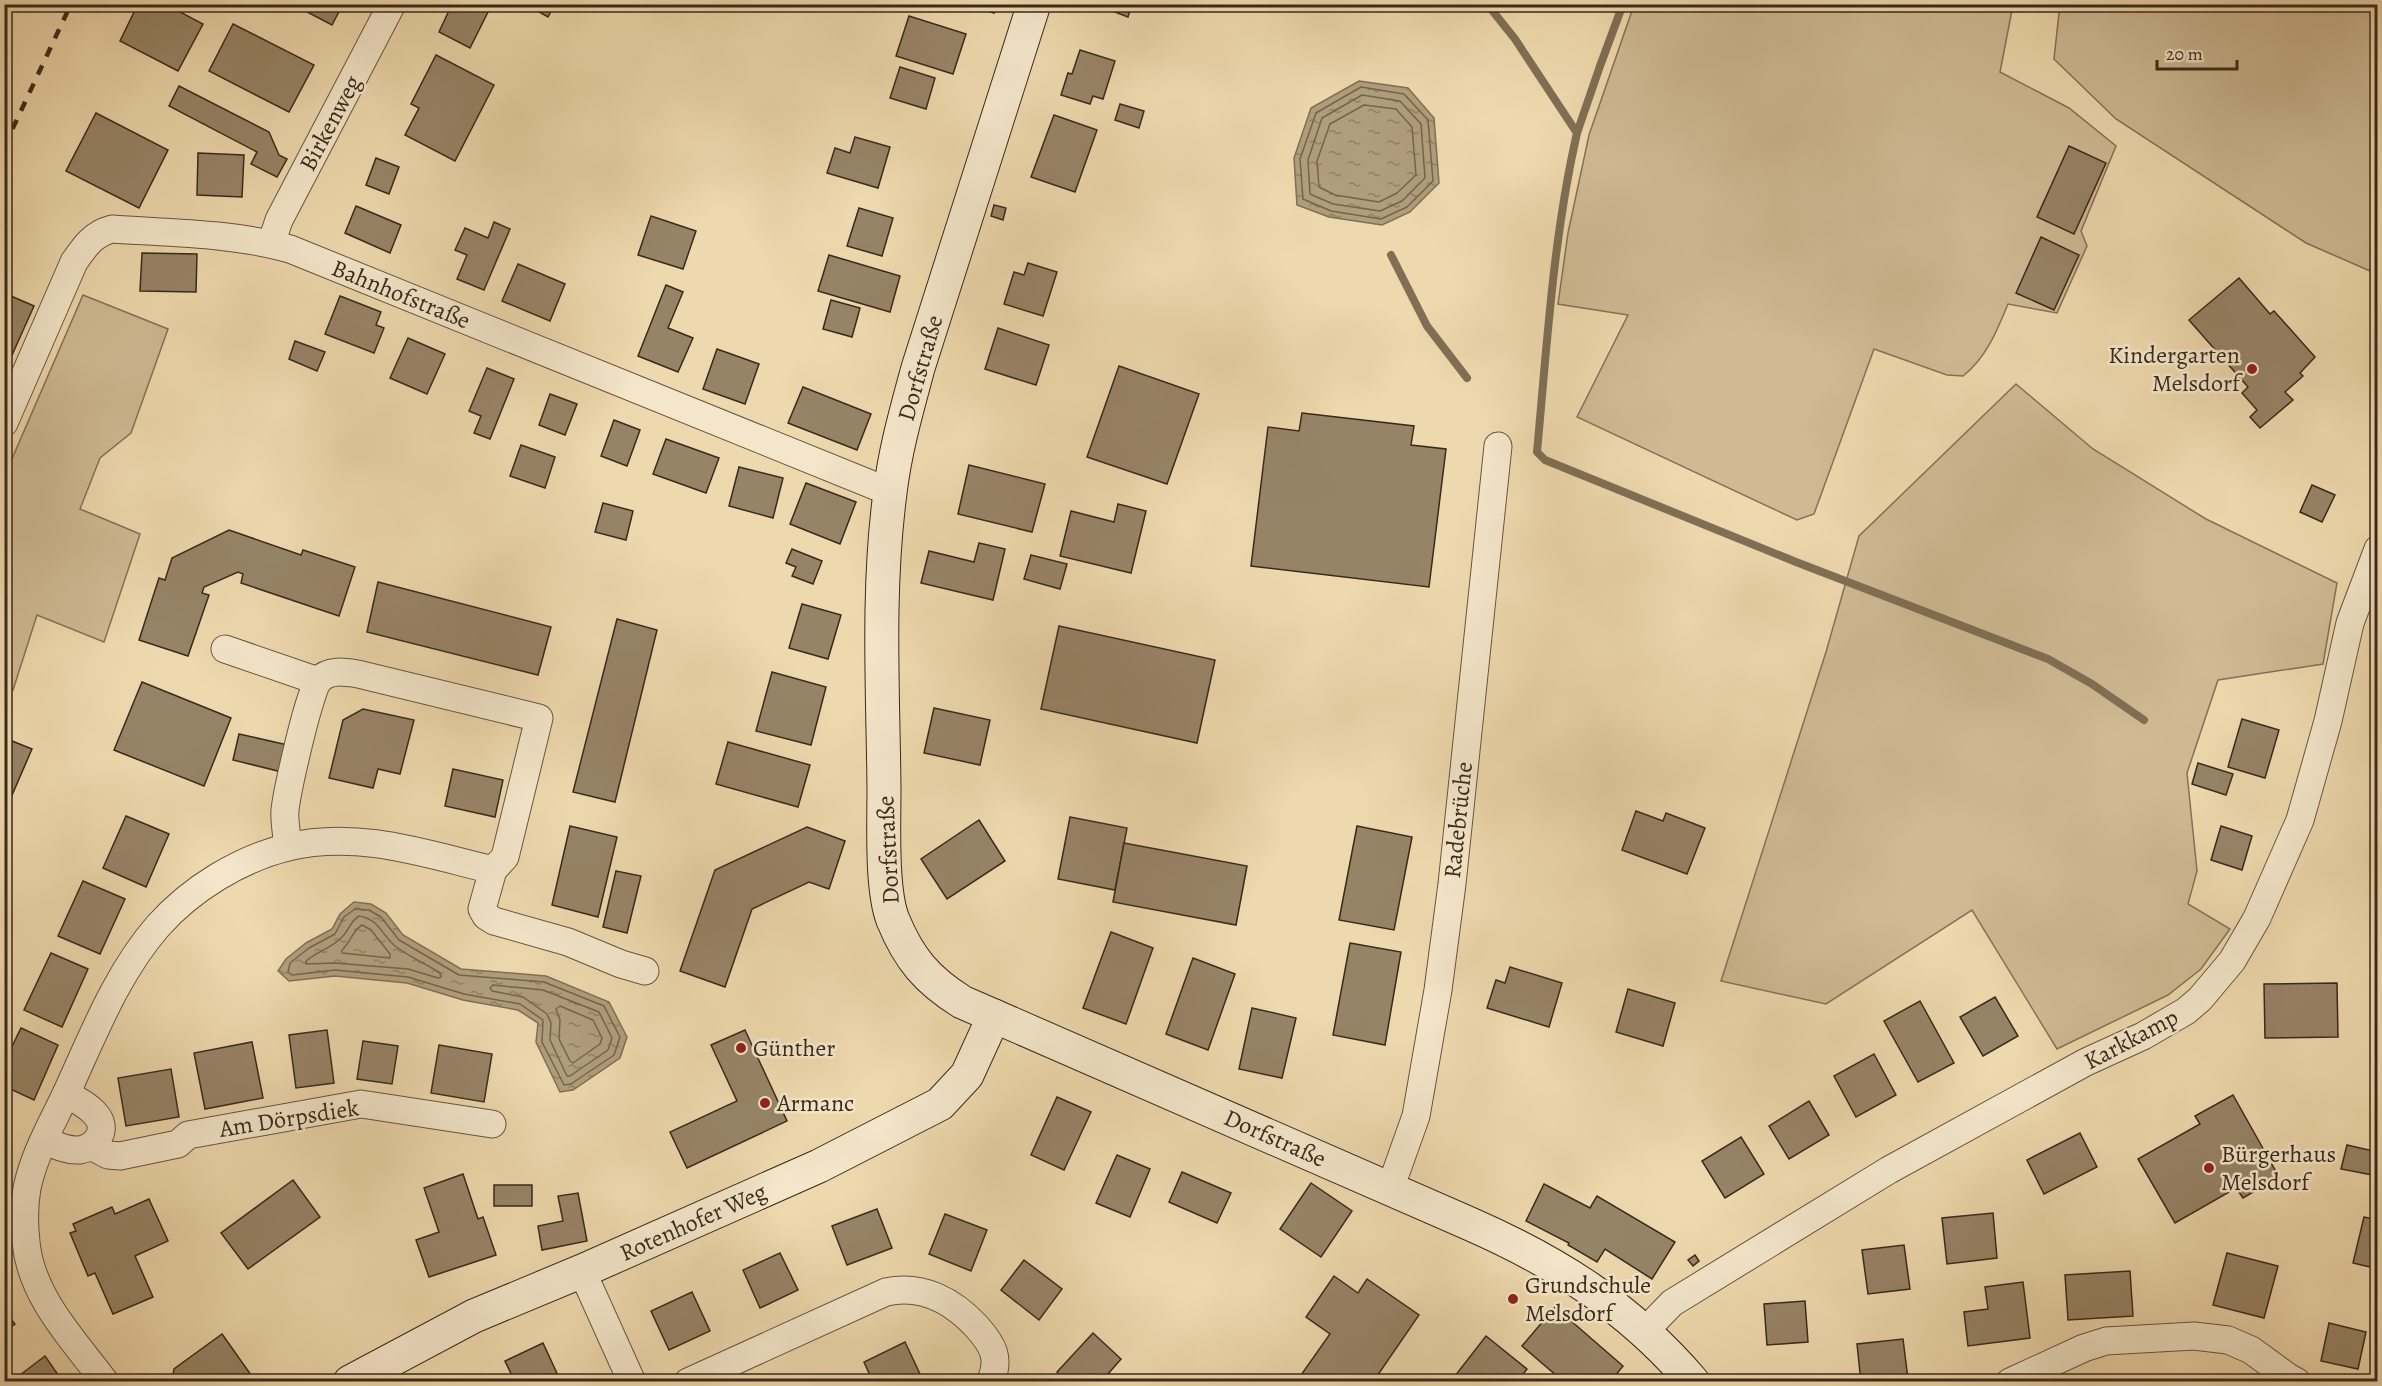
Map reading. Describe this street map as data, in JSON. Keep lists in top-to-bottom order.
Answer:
{
  "streets": {
    "street": [
      "Birkenweg",
      "Bahnhofstraße",
      "Dorfstraße",
      "Radebrüche",
      "Karkkamp",
      "Am Dörpsdiek",
      "Rotenhofer Weg"
    ]
  },
  "crossings": [
    ["Birkenweg", "Bahnhofstraße"],
    ["Bahnhofstraße", "Dorfstraße"],
    ["Dorfstraße", "Radebrüche"],
    ["Dorfstraße", "Karkkamp"],
    ["Dorfstraße", "Rotenhofer Weg"]
  ],
  "places": [
    "Kindergarten Melsdorf",
    "Günther",
    "Armanc",
    "Bürgerhaus Melsdorf",
    "Grundschule Melsdorf"
  ],
  "scale_bar": "20 m"
}
